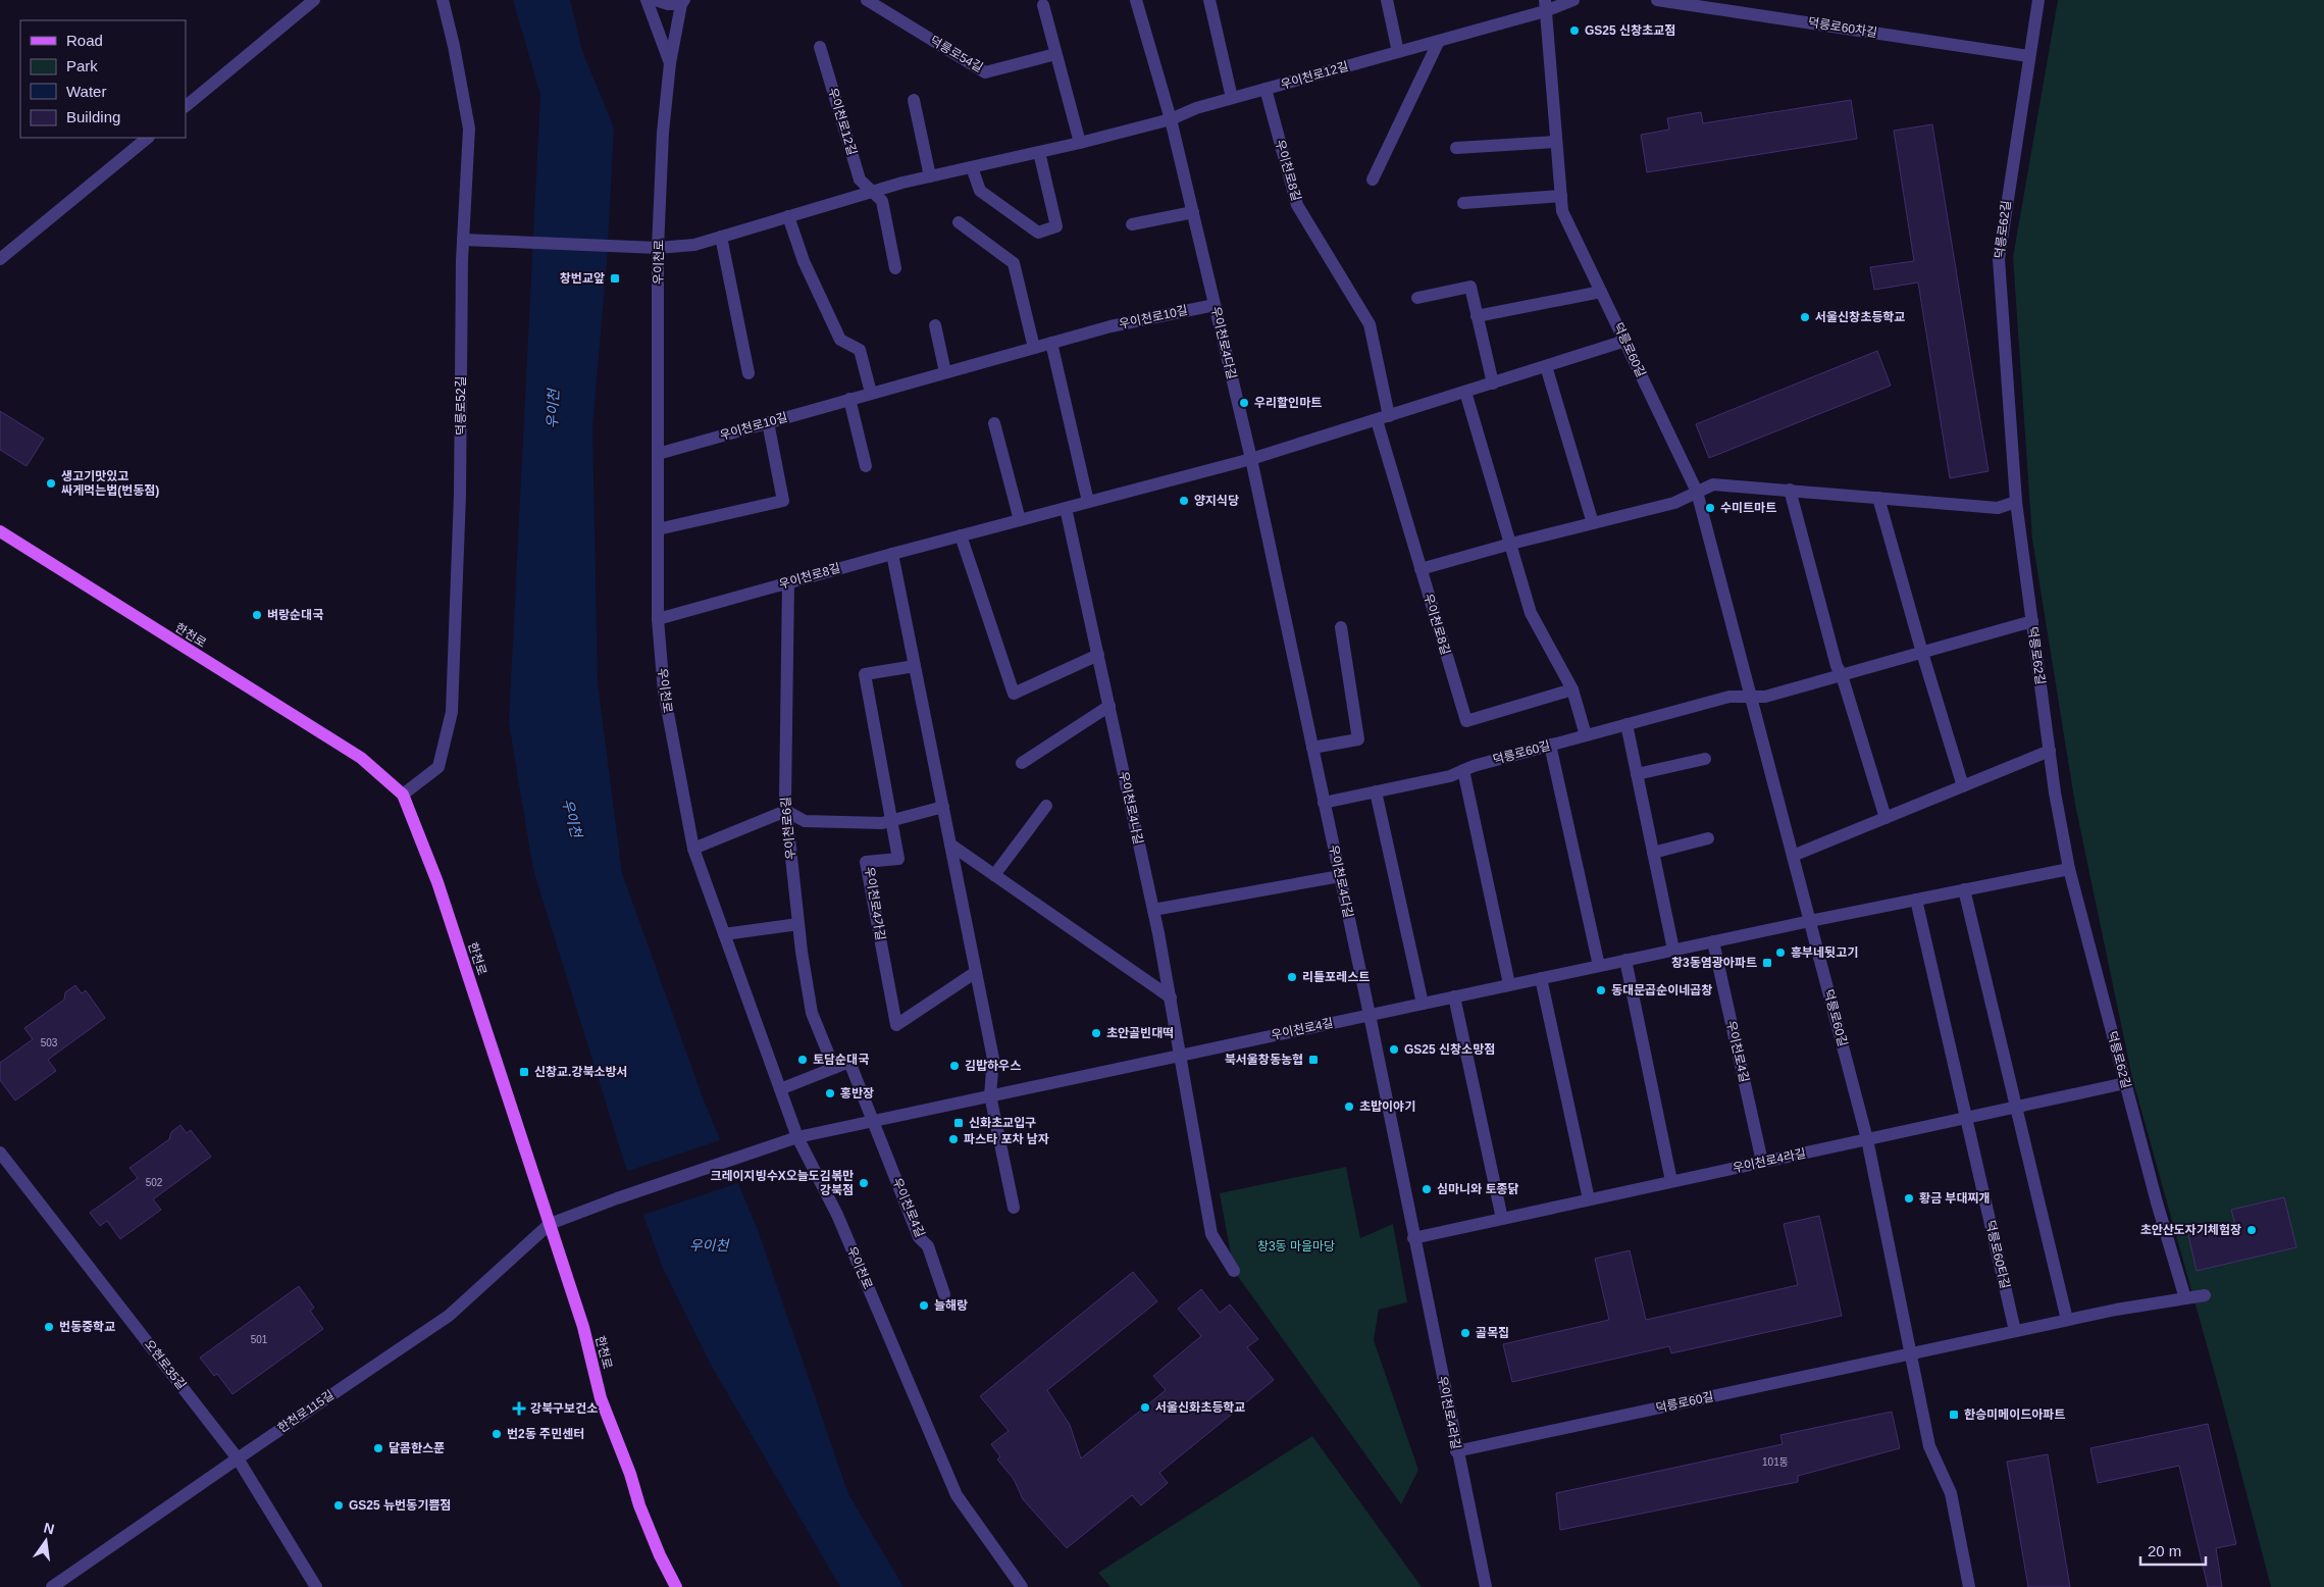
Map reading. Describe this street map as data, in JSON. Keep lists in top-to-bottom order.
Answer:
{
  "streets": {
    "main road": ["한천로"],
    "street": [
      "덕릉로60차길",
      "덕릉로54길",
      "우이천로12길",
      "우이천로8길",
      "덕릉로62길",
      "우이천로",
      "우이천로10길",
      "우이천로4다길",
      "덕릉로60길",
      "덕릉로52길",
      "우이천로4나길",
      "우이천로6길",
      "우이천로4가길",
      "우이천로4길",
      "우이천로4라길",
      "덕릉로60타길",
      "오현로35길",
      "한천로115길"
    ]
  },
  "crossings": [
    ["덕릉로60차길", "덕릉로62길"],
    ["우이천로12길", "우이천로8길"],
    ["우이천로12길", "우이천로"],
    ["우이천로12길", "우이천로4다길"],
    ["우이천로12길", "덕릉로60길"],
    ["우이천로12길", "덕릉로52길"],
    ["우이천로8길", "우이천로"],
    ["우이천로8길", "우이천로4다길"],
    ["우이천로8길", "덕릉로60길"],
    ["우이천로8길", "우이천로4나길"],
    ["우이천로8길", "우이천로6길"],
    ["덕릉로62길", "덕릉로60길"],
    ["덕릉로62길", "우이천로4라길"],
    ["우이천로", "우이천로10길"],
    ["우이천로", "우이천로4길"],
    ["우이천로10길", "우이천로4다길"],
    ["우이천로4다길", "덕릉로60길"],
    ["우이천로4다길", "우이천로4길"],
    ["우이천로4다길", "우이천로4라길"],
    ["덕릉로60길", "우이천로4길"],
    ["덕릉로60길", "우이천로4라길"],
    ["덕릉로52길", "한천로"],
    ["한천로", "우이천로4길"],
    ["한천로", "한천로115길"],
    ["우이천로4나길", "우이천로4길"],
    ["우이천로6길", "우이천로4길"],
    ["우이천로4길", "우이천로4라길"],
    ["우이천로4길", "한천로115길"],
    ["우이천로4라길", "덕릉로60타길"],
    ["오현로35길", "한천로115길"]
  ],
  "water": ["우이천"],
  "parks": ["창3동 마을마당"],
  "places": {
    "other": [
      "GS25 신창초교점",
      "서울신창초등학교",
      "우리할인마트",
      "생고기맛있고 싸게먹는법(번동점)",
      "양지식당",
      "수미트마트",
      "벼랑순대국",
      "흥부네뒷고기",
      "리틀포레스트",
      "동대문곱순이네곱창",
      "초안골빈대떡",
      "GS25 신창소망점",
      "토담순대국",
      "김밥하우스",
      "홍반장",
      "초밥이야기",
      "파스타 포차 남자",
      "크레이지빙수X오늘도김볶만 강북점",
      "심마니와 토종닭",
      "황금 부대찌개",
      "초안산도자기체험장",
      "늘해랑",
      "번동중학교",
      "골목집",
      "서울신화초등학교",
      "번2동 주민센터",
      "달콤한스푼",
      "GS25 뉴번동기쁨점"
    ],
    "transit": [
      "창번교앞",
      "창3동염광아파트",
      "북서울창동농협",
      "신창교.강북소방서",
      "신화초교입구",
      "한승미메이드아파트"
    ],
    "health": ["강북구보건소"]
  },
  "house_numbers": [
    "503",
    "502",
    "501",
    "101동"
  ],
  "legend": [
    "Road",
    "Park",
    "Water",
    "Building"
  ],
  "scale_bar": "20 m",
  "north": "top"
}
